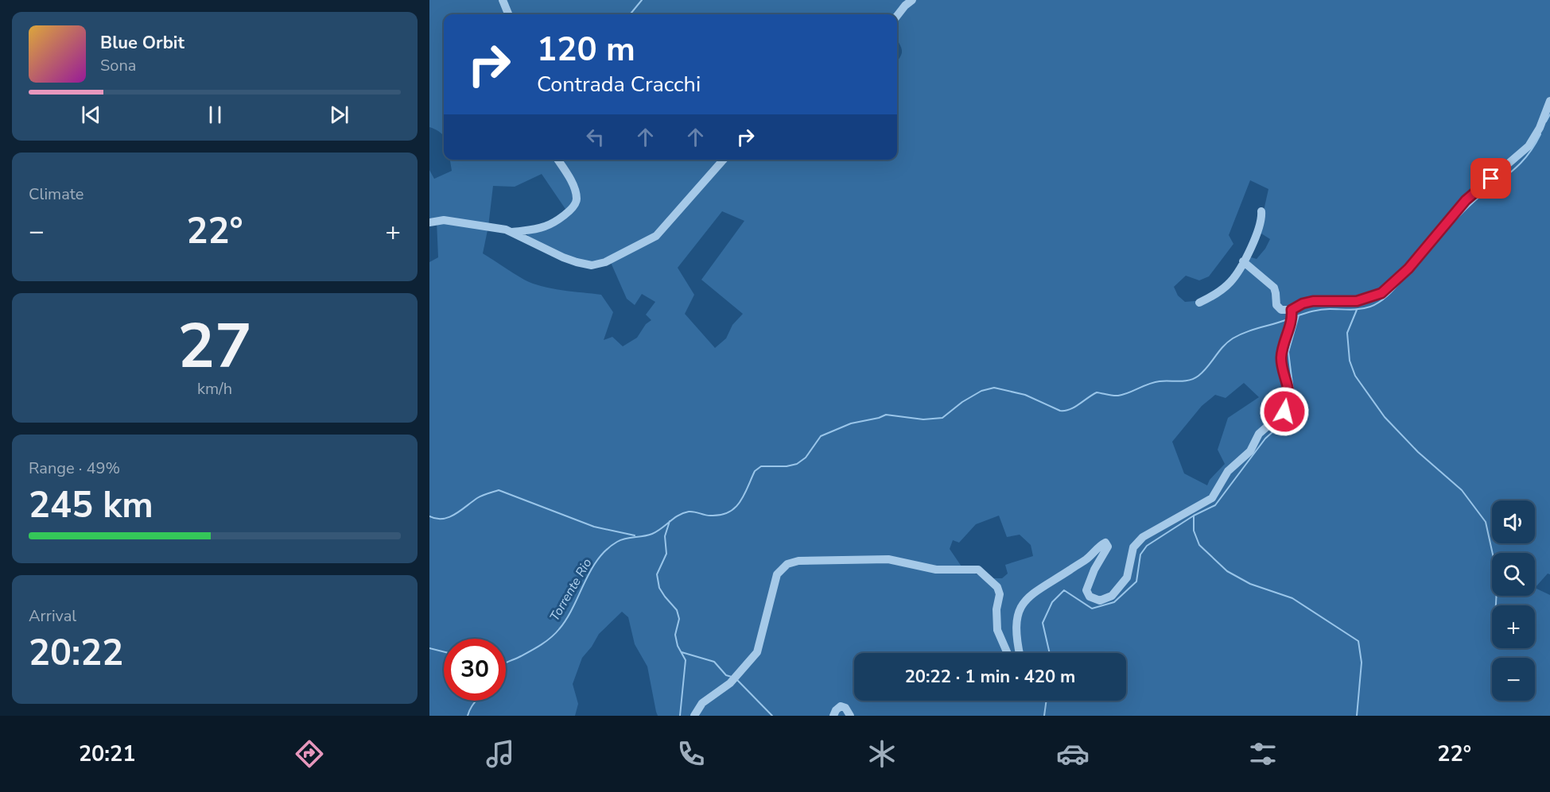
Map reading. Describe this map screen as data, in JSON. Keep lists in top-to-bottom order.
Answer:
{
  "water": ["Torrente Rio"],
  "page": {
    "turn": ["120 m", "Contrada Cracchi"],
    "song": ["Blue Orbit", "Sona"],
    "tile": [
      "Climate",
      ["27", "km/h"],
      ["Range · 49%", "245 km"],
      ["Arrival", "20:22"]
    ],
    "heat": ["−", "22°", "+"],
    "map_buttons": ["+", "−"],
    "limit": "30",
    "trip": "20:22 · 1 min · 420 m",
    "tabs": ["20:21", "22°"]
  }
}
